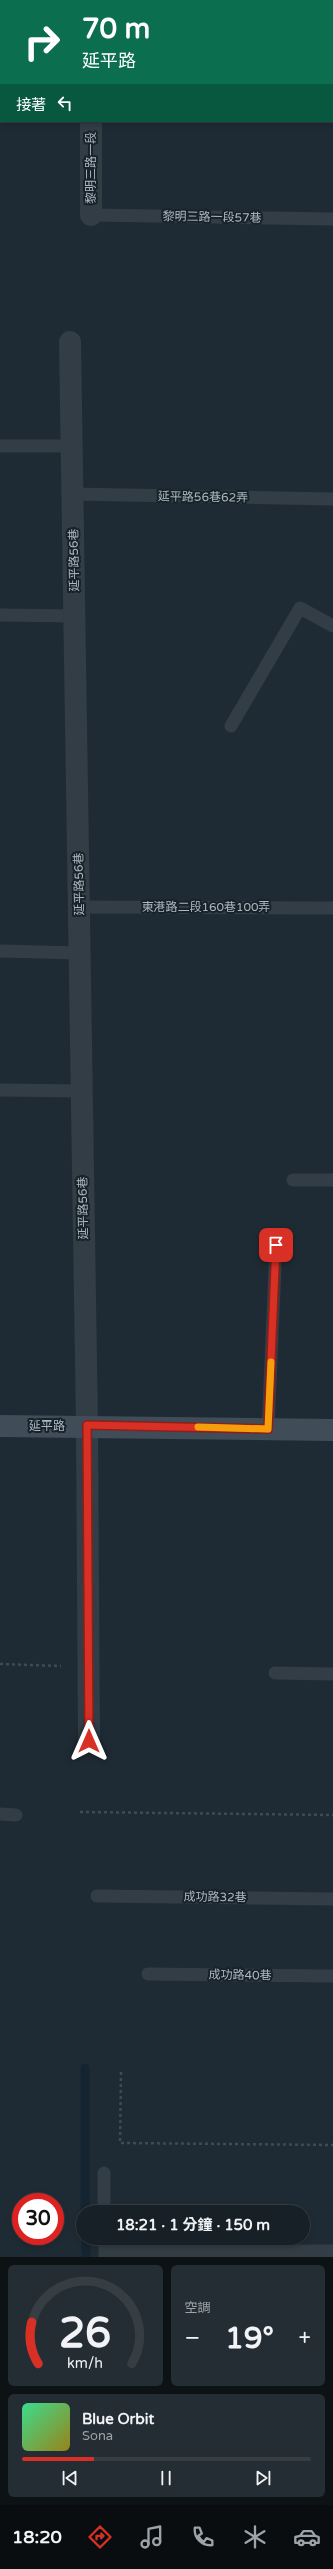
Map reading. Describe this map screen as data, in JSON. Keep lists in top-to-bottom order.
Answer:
{
  "streets": {
    "main road": ["延平路"],
    "street": ["黎明三路一段", "延平路56巷"],
    "lane": [
      "黎明三路一段57巷",
      "延平路56巷62弄",
      "東港路二段160巷100弄",
      "成功路32巷",
      "成功路40巷"
    ]
  },
  "crossings": [
    ["黎明三路一段", "黎明三路一段57巷"],
    ["延平路56巷62弄", "延平路56巷"],
    ["延平路56巷", "東港路二段160巷100弄"],
    ["延平路56巷", "延平路"]
  ],
  "page": {
    "turn": ["70 m", "延平路"],
    "then": "接著",
    "limit": "30",
    "trip": "18:21 · 1 分鐘 · 150 m",
    "tile": "空調",
    "heat": ["−", "19°", "+"],
    "song": ["Blue Orbit", "Sona"],
    "tabs": "18:20",
    "gauge": ["26", "km/h"]
  }
}
